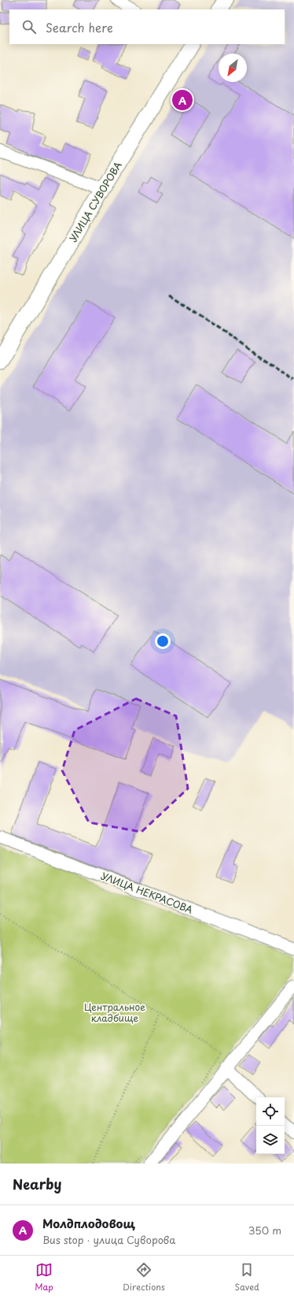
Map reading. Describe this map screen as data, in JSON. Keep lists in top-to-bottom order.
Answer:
{
  "streets": {
    "main road": ["УЛИЦА СУВОРОВА"],
    "street": ["УЛИЦА НЕКРАСОВА"]
  },
  "parks": ["Центральное кладбище"],
  "north": "bottom left",
  "page": {
    "search": "Search here",
    "pins": "A",
    "heading": "Nearby",
    "list": [
      {
        "mark": "A",
        "name": "Молдплодовощ",
        "note": "Bus stop · улица Суворова",
        "value": "350 m"
      }
    ],
    "nav": ["Map", "Directions", "Saved"]
  }
}
